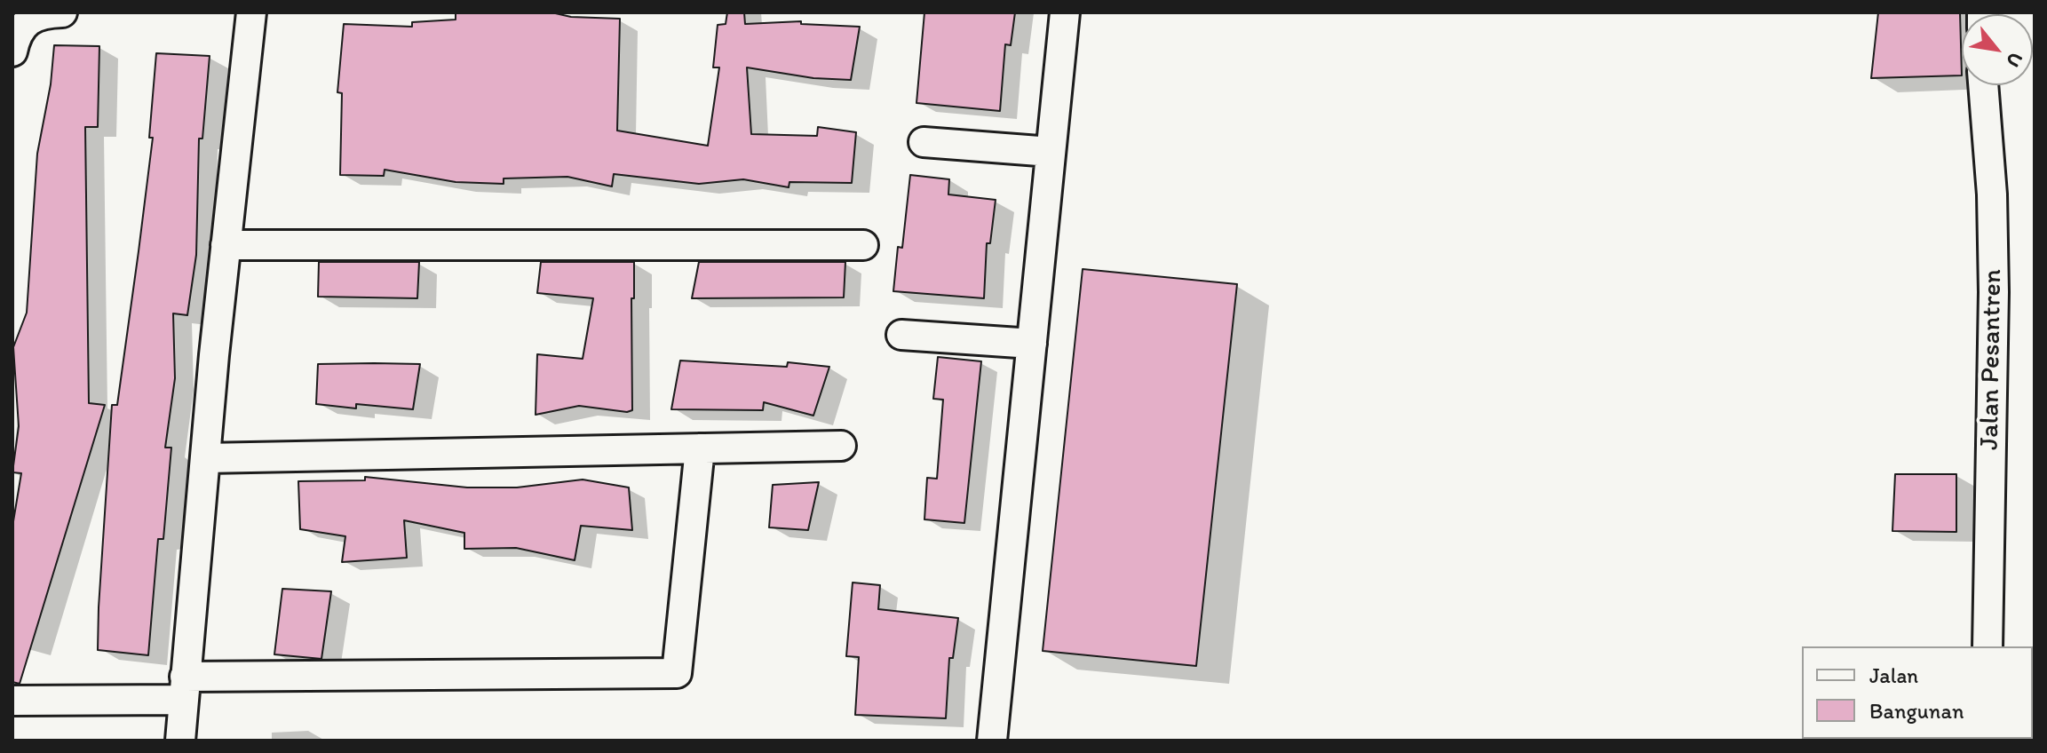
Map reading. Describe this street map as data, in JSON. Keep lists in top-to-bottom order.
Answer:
{
  "streets": {
    "street": ["Jalan Pesantren"]
  },
  "legend": ["Jalan", "Bangunan"],
  "north": "bottom right"
}
